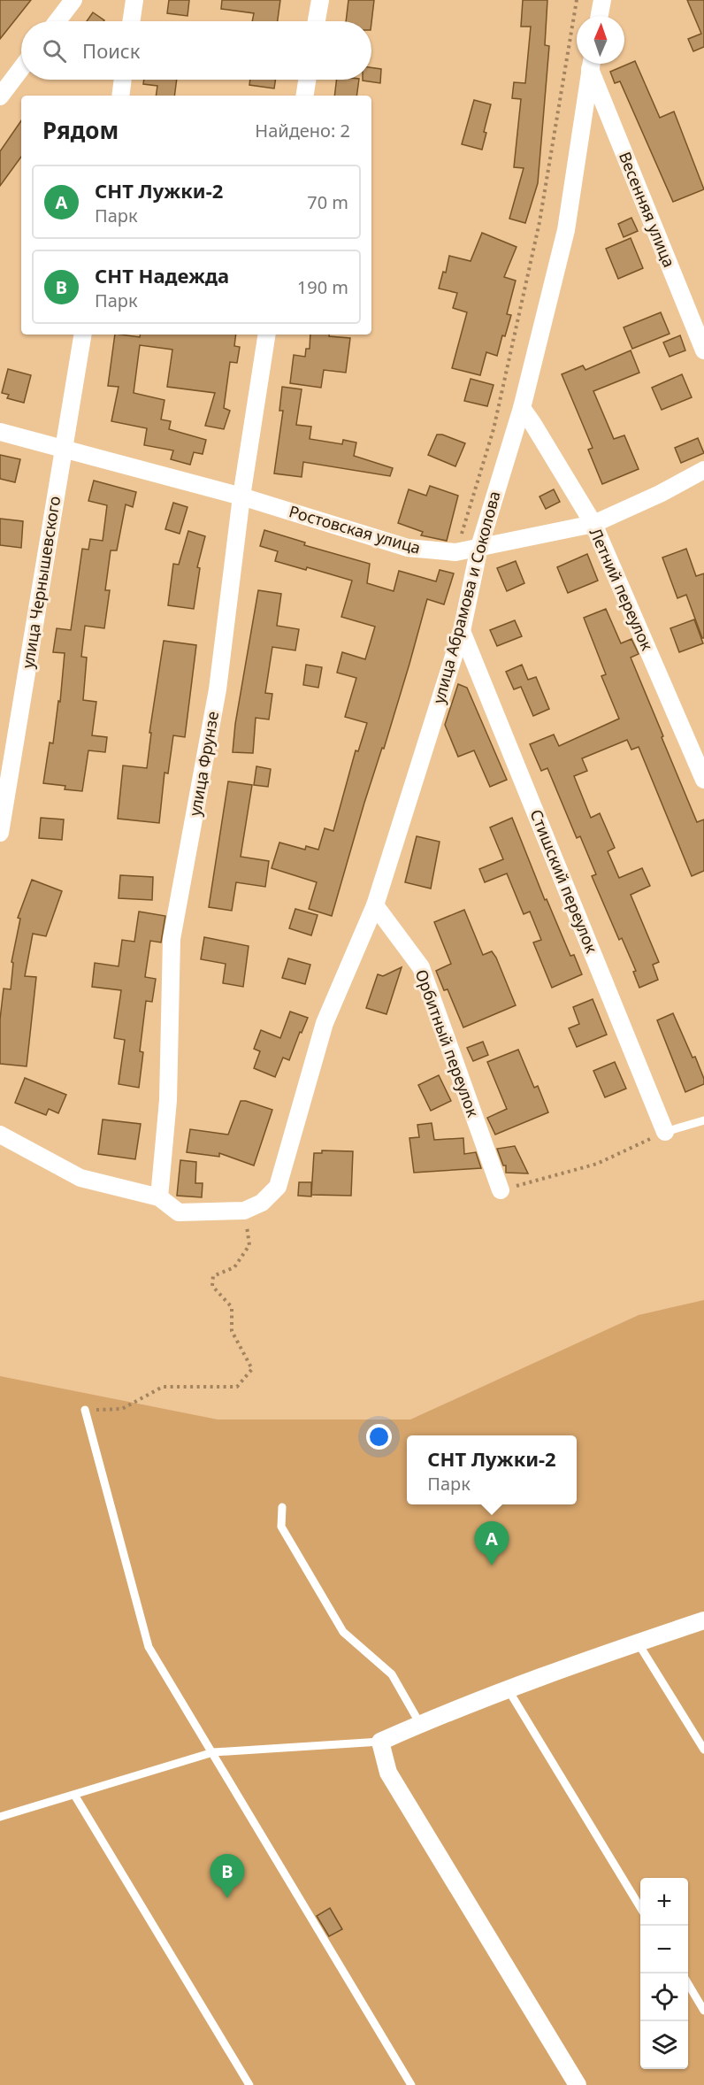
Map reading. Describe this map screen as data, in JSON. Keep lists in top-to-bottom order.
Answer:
{
  "streets": {
    "street": [
      "Весенняя улица",
      "Ростовская улица",
      "улица Чернышевского",
      "Летний переулок",
      "улица Абрамова и Соколова",
      "улица Фрунзе",
      "Стишский переулок",
      "Орбитный переулок"
    ]
  },
  "crossings": [
    ["Ростовская улица", "улица Чернышевского"],
    ["Ростовская улица", "Летний переулок"],
    ["Ростовская улица", "улица Абрамова и Соколова"],
    ["Ростовская улица", "улица Фрунзе"],
    ["Летний переулок", "улица Абрамова и Соколова"],
    ["улица Абрамова и Соколова", "Стишский переулок"],
    ["улица Абрамова и Соколова", "Орбитный переулок"]
  ],
  "north": "top",
  "page": {
    "search": "Поиск",
    "heading": ["Рядом", "Найдено: 2"],
    "list": [
      {
        "mark": "A",
        "name": "СНТ Лужки-2",
        "note": "Парк",
        "value": "70 m"
      },
      {
        "mark": "B",
        "name": "СНТ Надежда",
        "note": "Парк",
        "value": "190 m"
      }
    ],
    "popup": ["СНТ Лужки-2", "Парк"],
    "pins": ["A", "B"],
    "map_buttons": ["+", "−"]
  }
}
